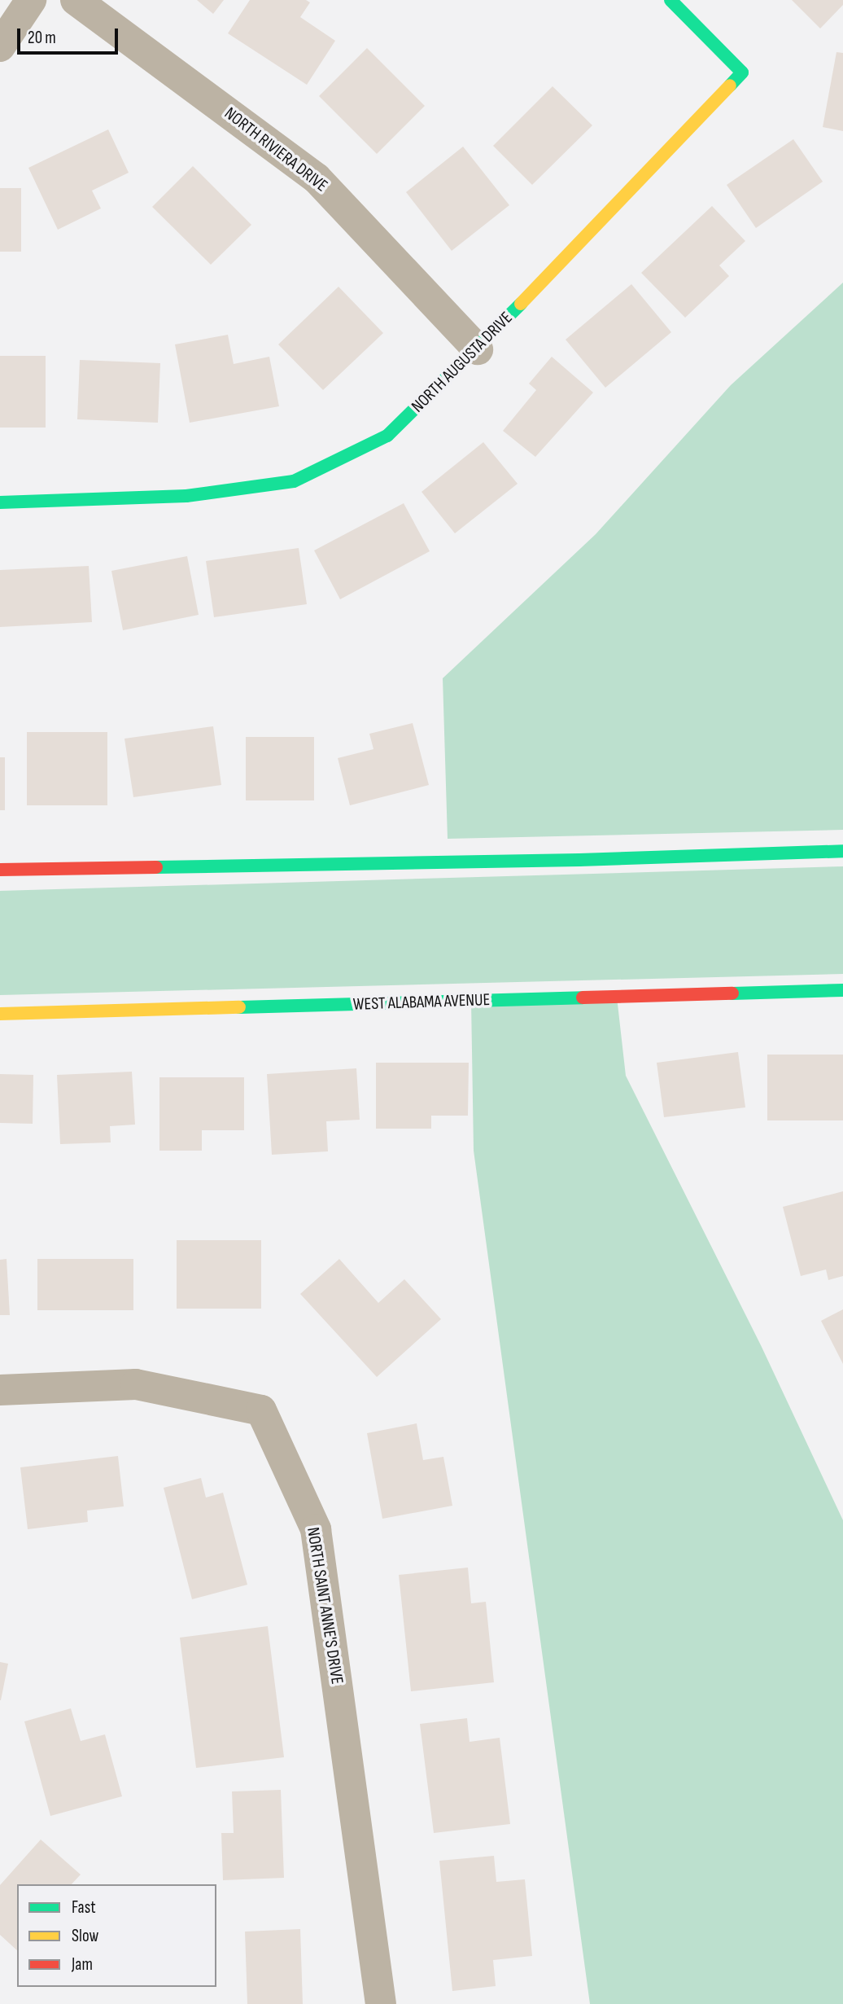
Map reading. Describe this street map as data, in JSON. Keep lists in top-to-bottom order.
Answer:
{
  "streets": {
    "street": [
      "NORTH RIVIERA DRIVE",
      "NORTH AUGUSTA DRIVE",
      "WEST ALABAMA AVENUE",
      "NORTH SAINT ANNE'S DRIVE"
    ]
  },
  "crossings": [
    ["NORTH RIVIERA DRIVE", "NORTH AUGUSTA DRIVE"]
  ],
  "legend": ["Fast", "Slow", "Jam"],
  "scale_bar": "20 m"
}
